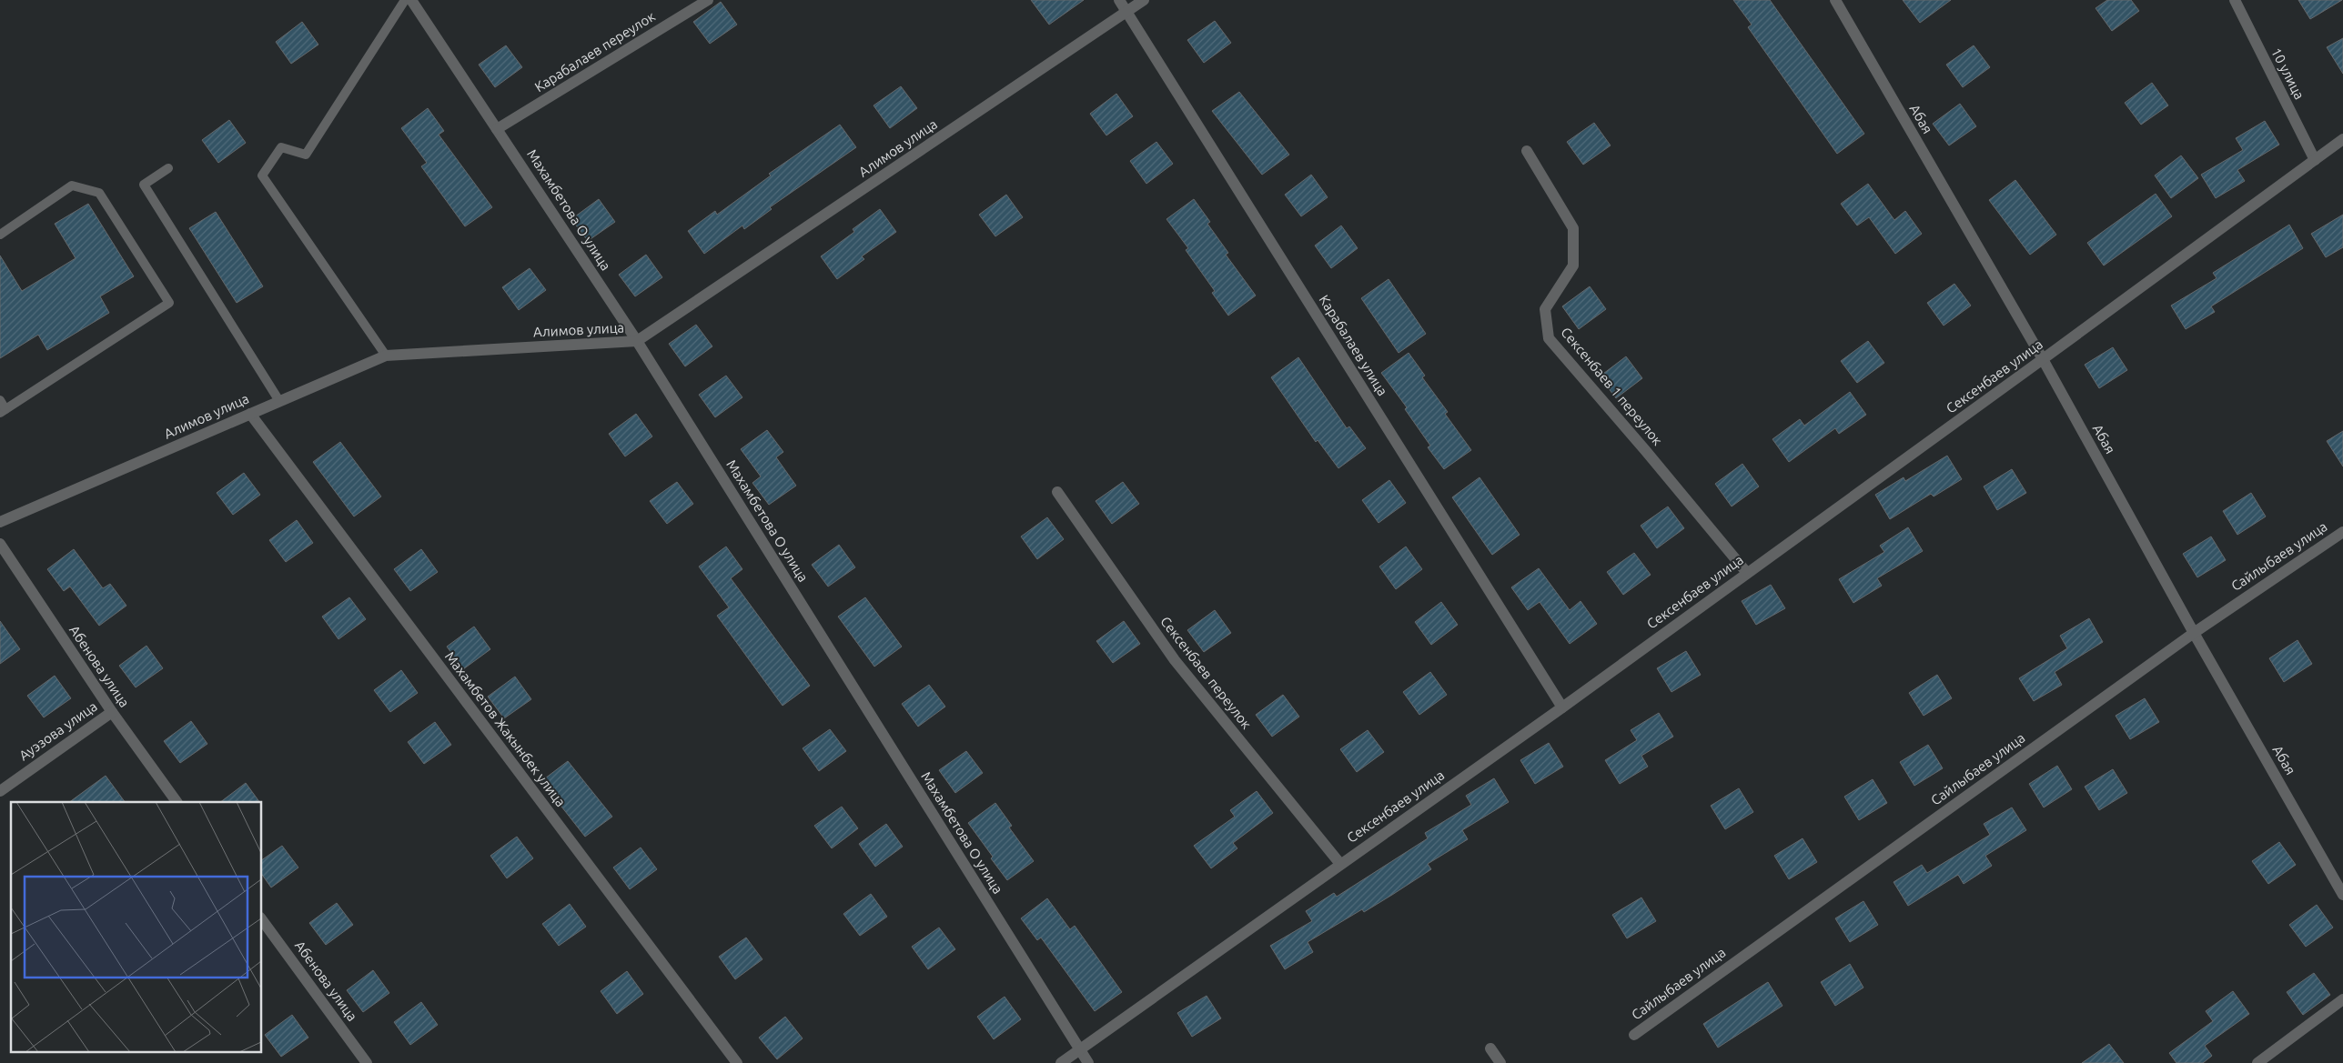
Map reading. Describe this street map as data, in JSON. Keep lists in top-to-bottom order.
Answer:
{
  "streets": {
    "street": [
      "Карабалаев переулок",
      "10 улица",
      "Абая",
      "Алимов улица",
      "Махамбетова О улица",
      "Карабалаев улица",
      "Сексенбаев улица",
      "Сексенбаев 1 переулок",
      "Сайлыбаев улица",
      "Абенова улица",
      "Сексенбаев переулок",
      "Махамбетов Жакынбек улица",
      "Ауэзова улица"
    ]
  },
  "crossings": [
    ["Карабалаев переулок", "Махамбетова О улица"],
    ["10 улица", "Сексенбаев улица"],
    ["Абая", "Сексенбаев улица"],
    ["Абая", "Сайлыбаев улица"],
    ["Алимов улица", "Махамбетова О улица"],
    ["Алимов улица", "Карабалаев улица"],
    ["Алимов улица", "Махамбетов Жакынбек улица"],
    ["Махамбетова О улица", "Сексенбаев улица"],
    ["Карабалаев улица", "Сексенбаев улица"],
    ["Сексенбаев улица", "Сексенбаев 1 переулок"],
    ["Сексенбаев улица", "Сексенбаев переулок"],
    ["Абенова улица", "Ауэзова улица"]
  ]
}
